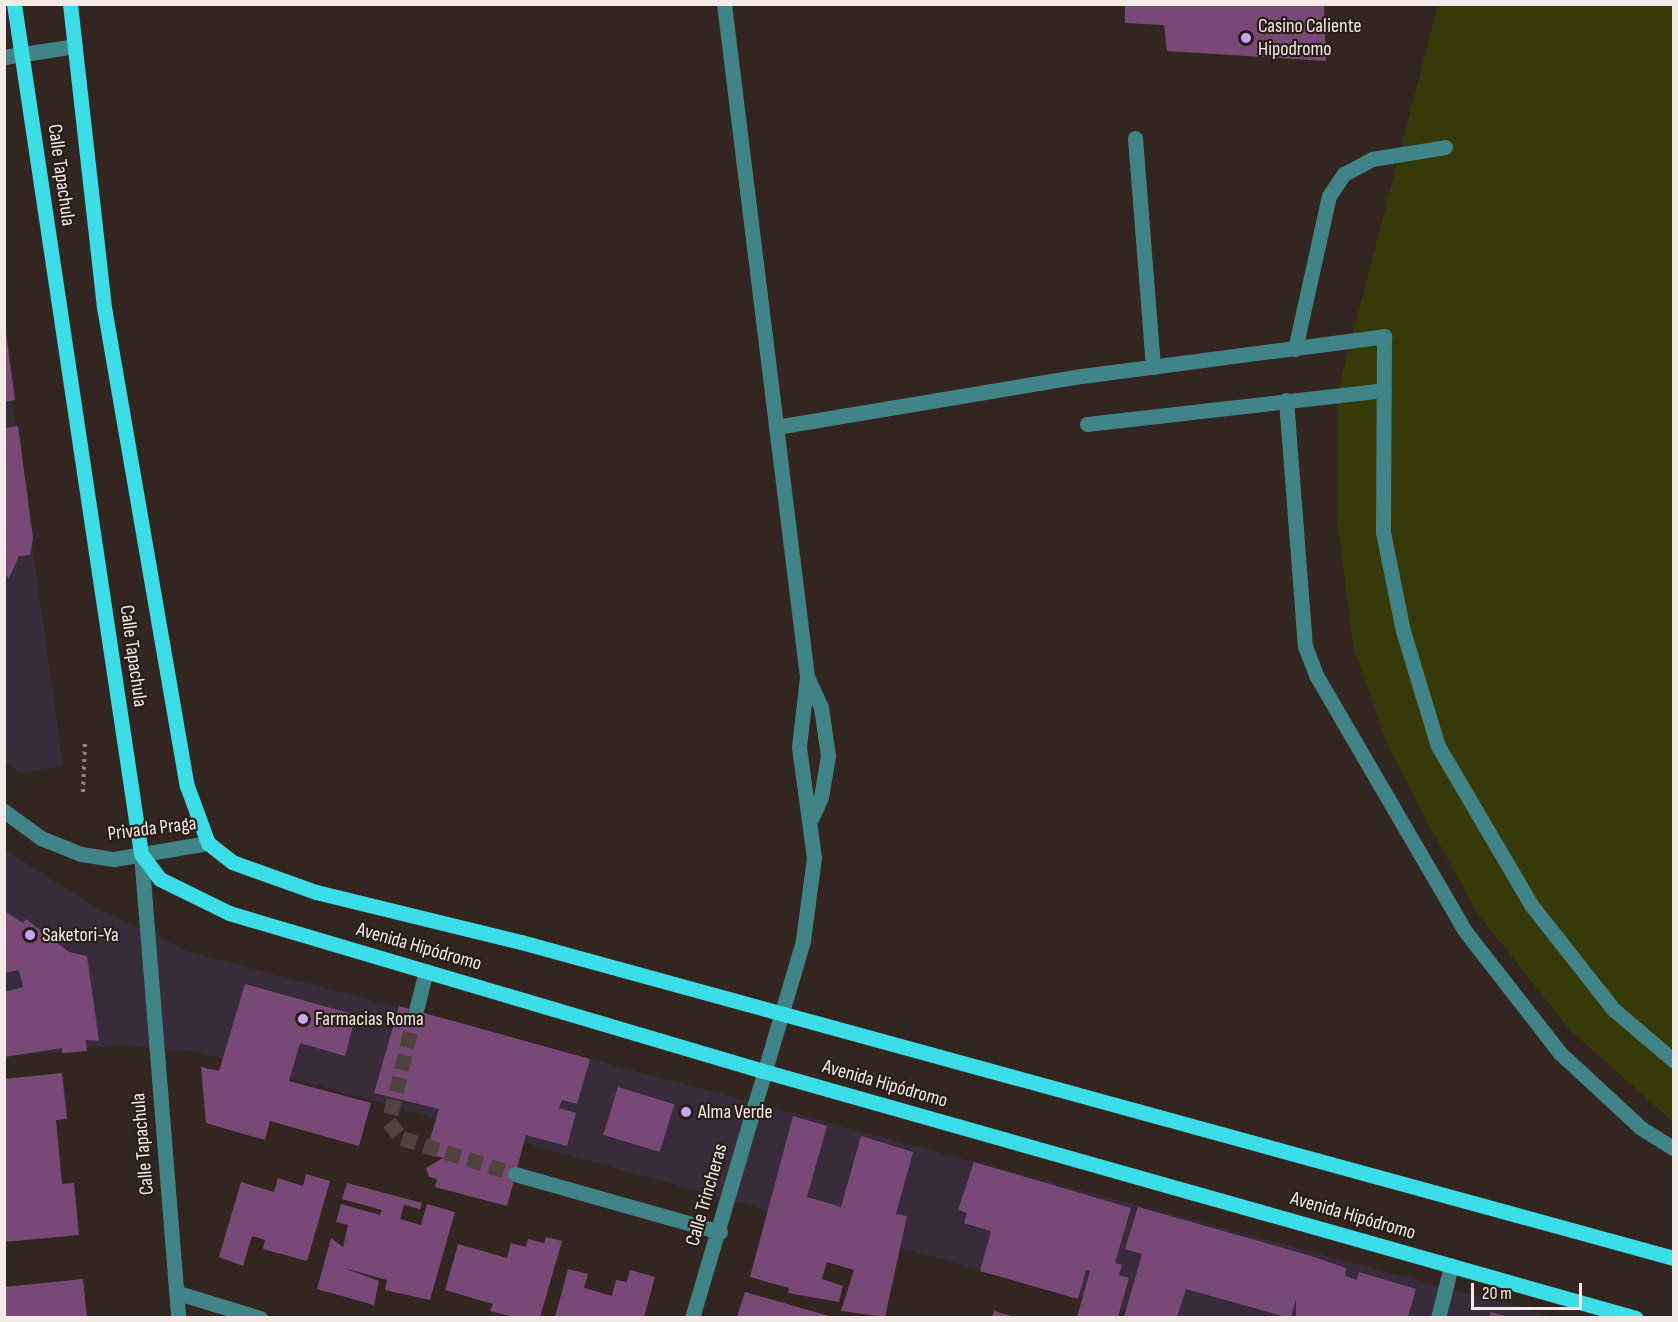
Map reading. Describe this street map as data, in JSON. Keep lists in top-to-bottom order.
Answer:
{
  "streets": {
    "main road": ["Calle Tapachula", "Avenida Hipódromo"],
    "street": ["Privada Praga", "Calle Trincheras"]
  },
  "crossings": [
    ["Calle Tapachula", "Privada Praga"],
    ["Calle Tapachula", "Avenida Hipódromo"],
    ["Privada Praga", "Avenida Hipódromo"],
    ["Avenida Hipódromo", "Calle Trincheras"]
  ],
  "places": [
    "Casino Caliente Hipodromo",
    "Saketori-Ya",
    "Farmacias Roma",
    "Alma Verde"
  ],
  "scale_bar": "20 m"
}
